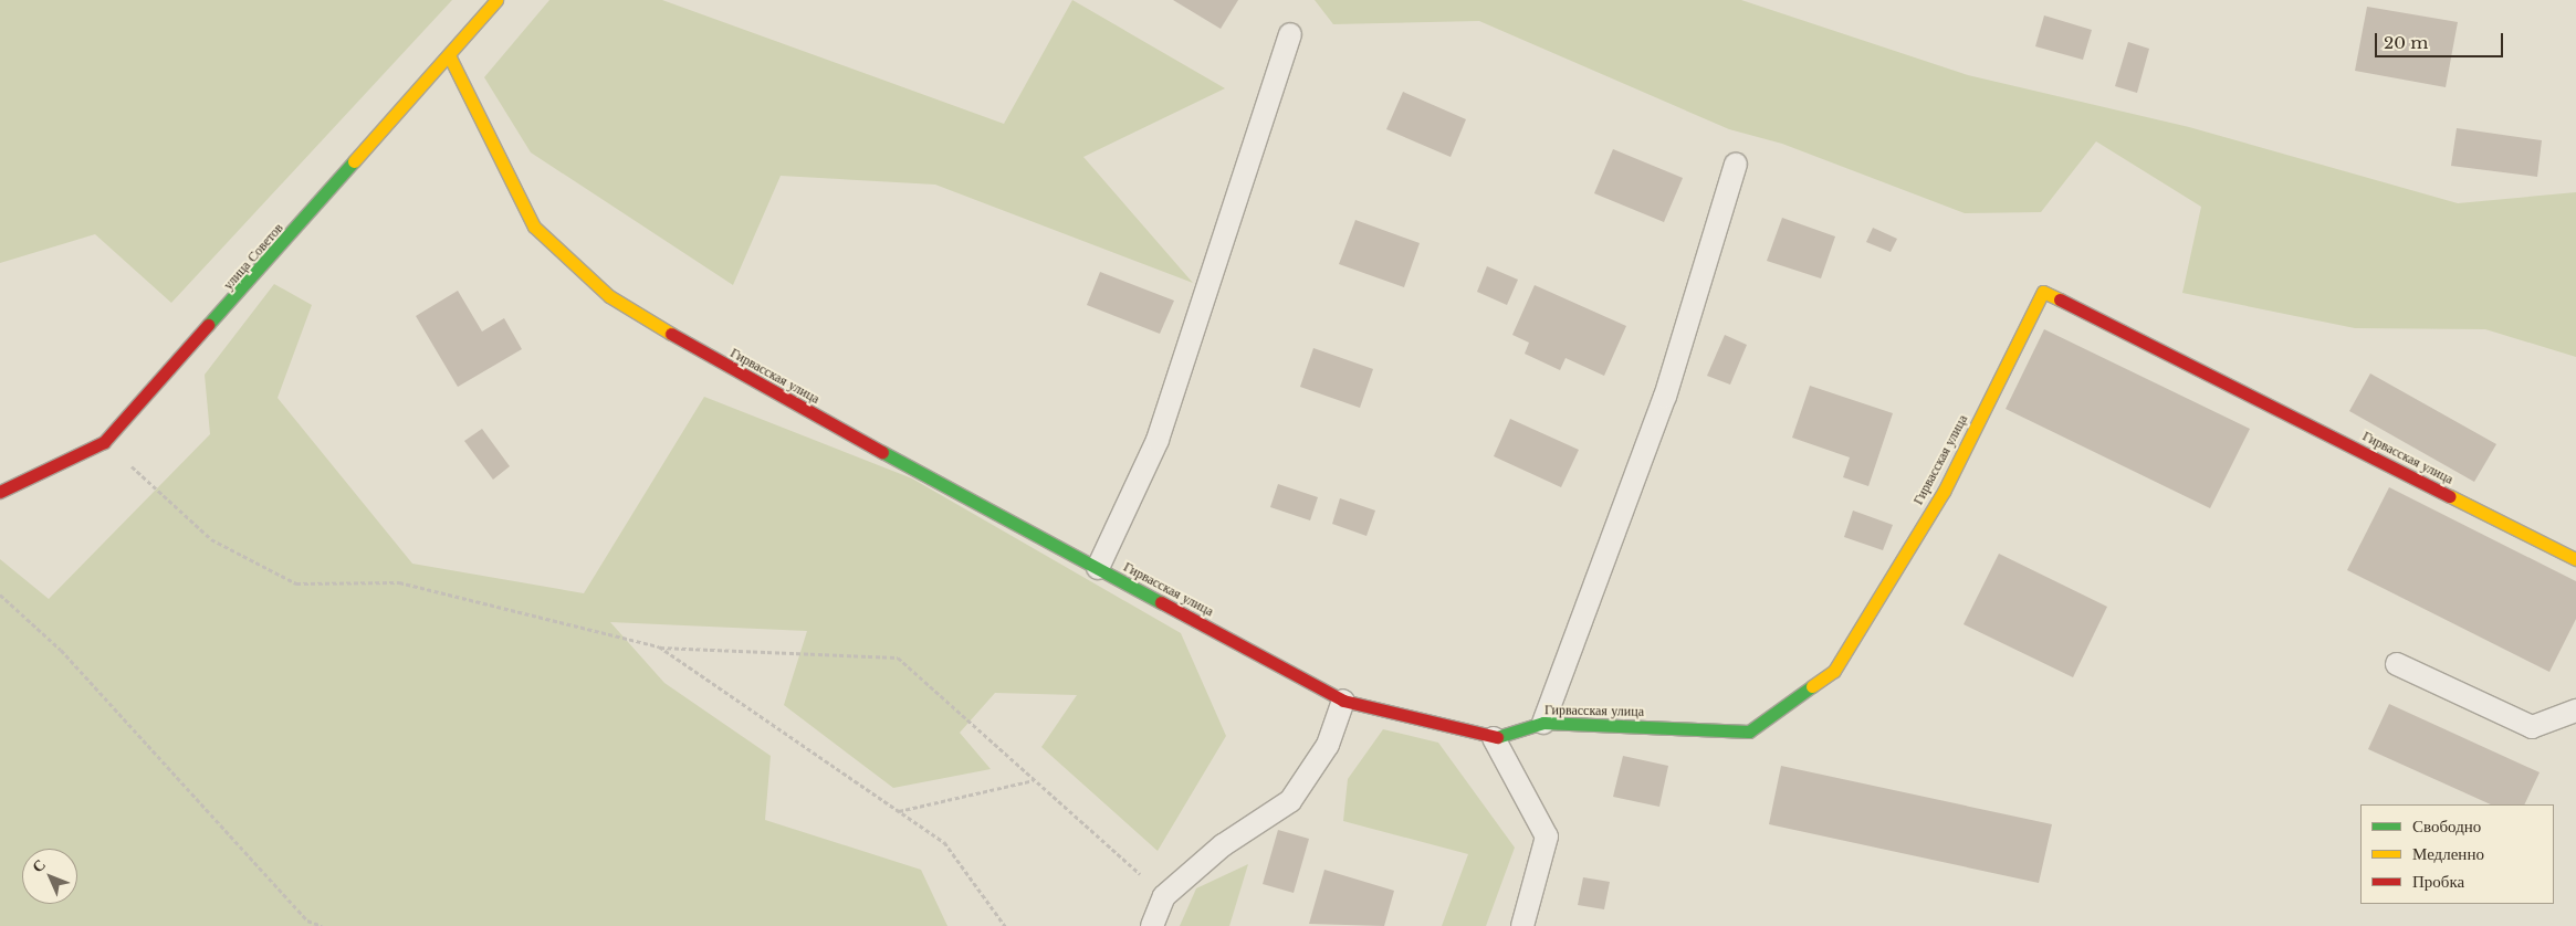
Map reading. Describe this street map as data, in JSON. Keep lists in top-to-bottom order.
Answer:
{
  "streets": {
    "street": ["улица Советов", "Гирвасская улица"]
  },
  "crossings": [
    ["улица Советов", "Гирвасская улица"]
  ],
  "legend": ["Свободно", "Медленно", "Пробка"],
  "scale_bar": "20 m",
  "north": "top left"
}
